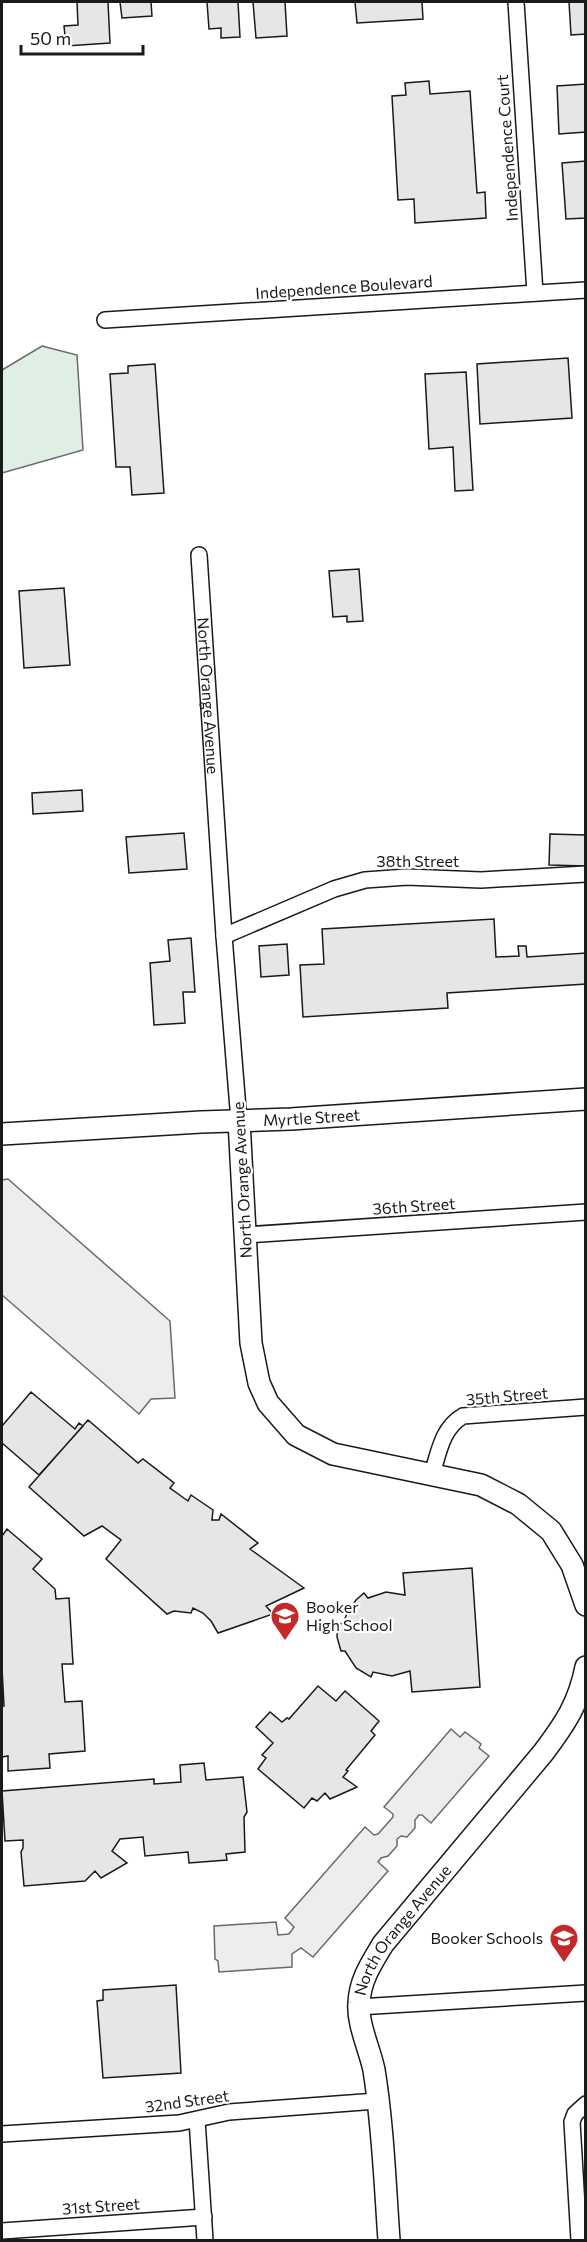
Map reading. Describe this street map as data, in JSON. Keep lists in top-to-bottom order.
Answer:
{
  "streets": {
    "street": [
      "Independence Court",
      "Independence Boulevard",
      "North Orange Avenue",
      "38th Street",
      "Myrtle Street",
      "36th Street",
      "35th Street",
      "32nd Street",
      "31st Street"
    ]
  },
  "crossings": [
    ["Independence Court", "Independence Boulevard"],
    ["North Orange Avenue", "38th Street"],
    ["North Orange Avenue", "Myrtle Street"],
    ["North Orange Avenue", "36th Street"],
    ["North Orange Avenue", "35th Street"],
    ["North Orange Avenue", "32nd Street"]
  ],
  "places": {
    "school or university": ["Booker High School", "Booker Schools"]
  },
  "scale_bar": "50 m"
}
